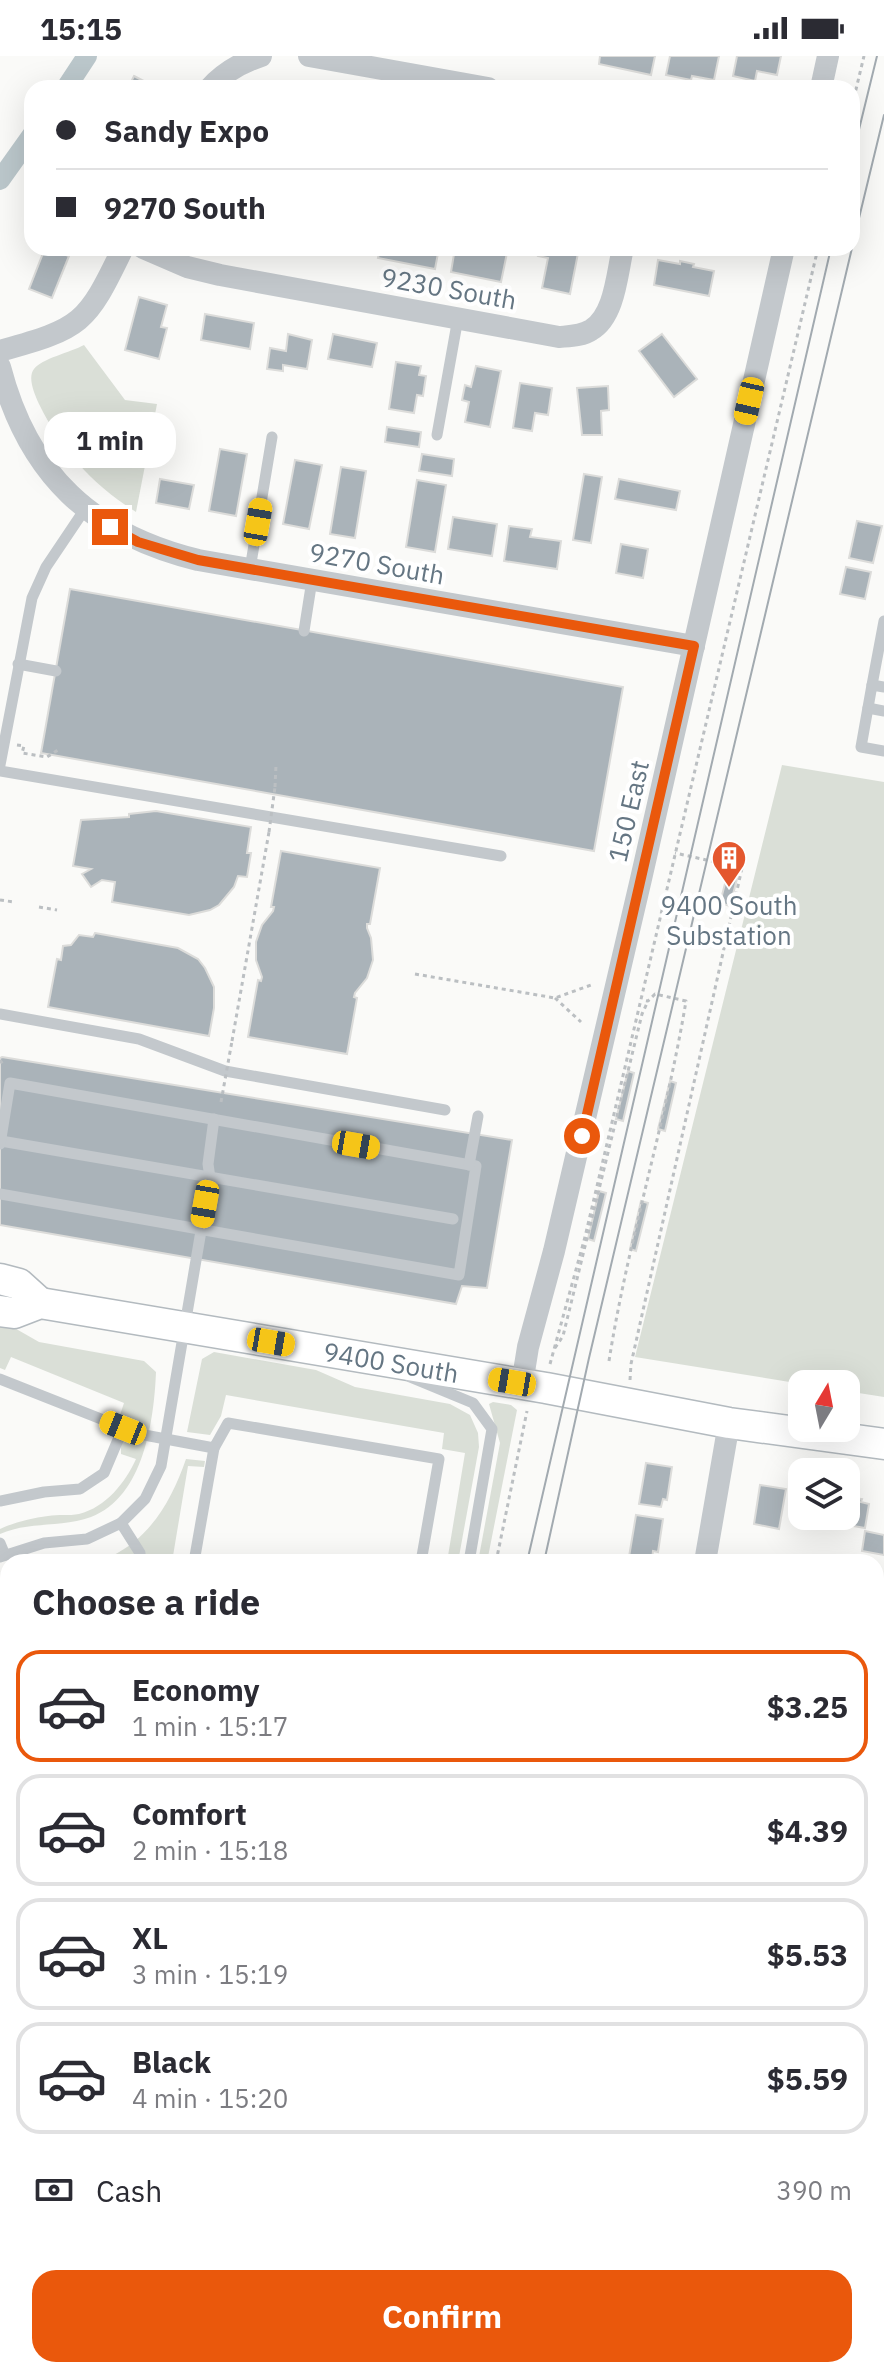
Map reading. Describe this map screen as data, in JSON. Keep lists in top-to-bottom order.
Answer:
{
  "streets": {
    "street": [
      "9230 South",
      "9270 South",
      "150 East",
      "9400 South"
    ]
  },
  "crossings": [
    ["9270 South", "150 East"],
    ["150 East", "9400 South"]
  ],
  "places": {
    "building": ["9400 South Substation"]
  },
  "north": "top",
  "page": {
    "status": "15:15",
    "banner": ["Sandy Expo", "9270 South"],
    "bubble": "1 min",
    "heading": "Choose a ride",
    "list": [
      {
        "name": "Economy",
        "note": "1 min · 15:17",
        "value": "$3.25"
      },
      {
        "name": "Comfort",
        "note": "2 min · 15:18",
        "value": "$4.39"
      },
      {
        "name": "XL",
        "note": "3 min · 15:19",
        "value": "$5.53"
      },
      {
        "name": "Black",
        "note": "4 min · 15:20",
        "value": "$5.59"
      }
    ],
    "pay": ["Cash", "390 m"],
    "buttons": "Confirm"
  }
}
